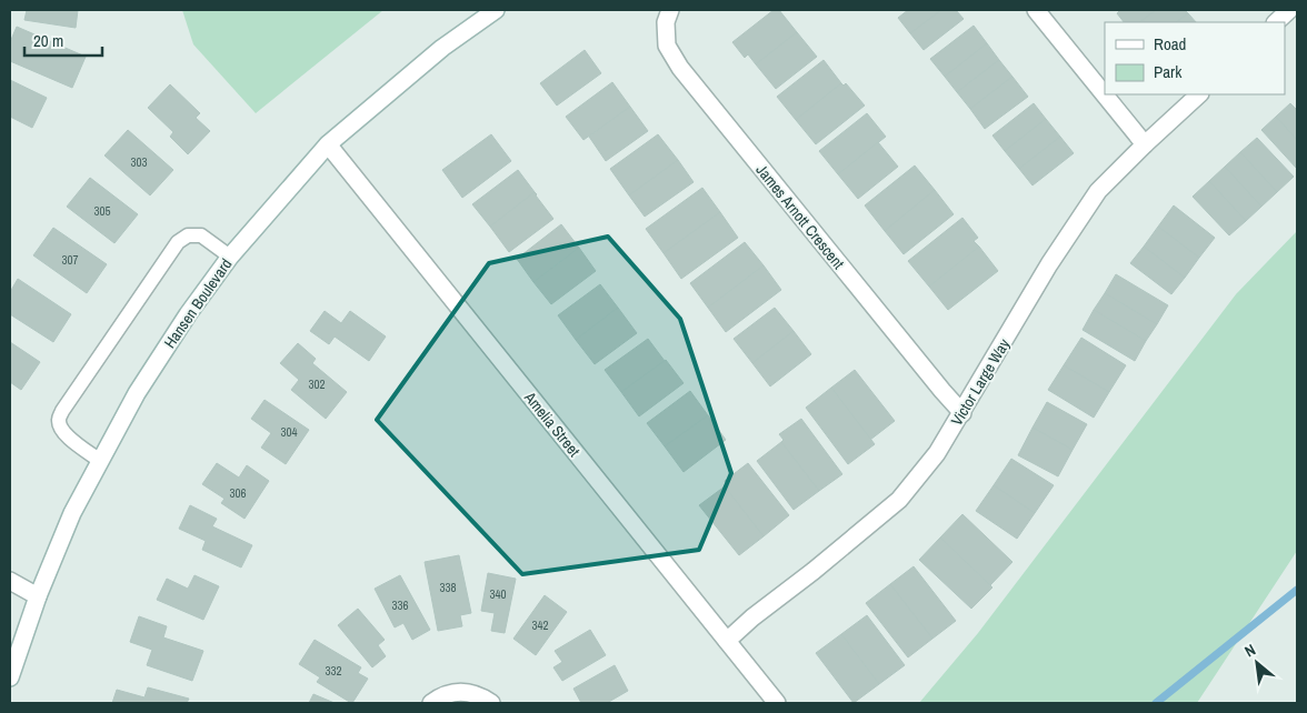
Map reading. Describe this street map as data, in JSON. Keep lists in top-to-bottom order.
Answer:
{
  "streets": {
    "street": [
      "James Arnott Crescent",
      "Hansen Boulevard",
      "Victor Large Way",
      "Amelia Street"
    ]
  },
  "crossings": [
    ["James Arnott Crescent", "Victor Large Way"],
    ["Hansen Boulevard", "Amelia Street"],
    ["Victor Large Way", "Amelia Street"]
  ],
  "house_numbers": [
    "303",
    "305",
    "307",
    "302",
    "304",
    "306",
    "338",
    "340",
    "336",
    "342",
    "332"
  ],
  "legend": ["Road", "Park"],
  "scale_bar": "20 m",
  "north": "top left"
}
